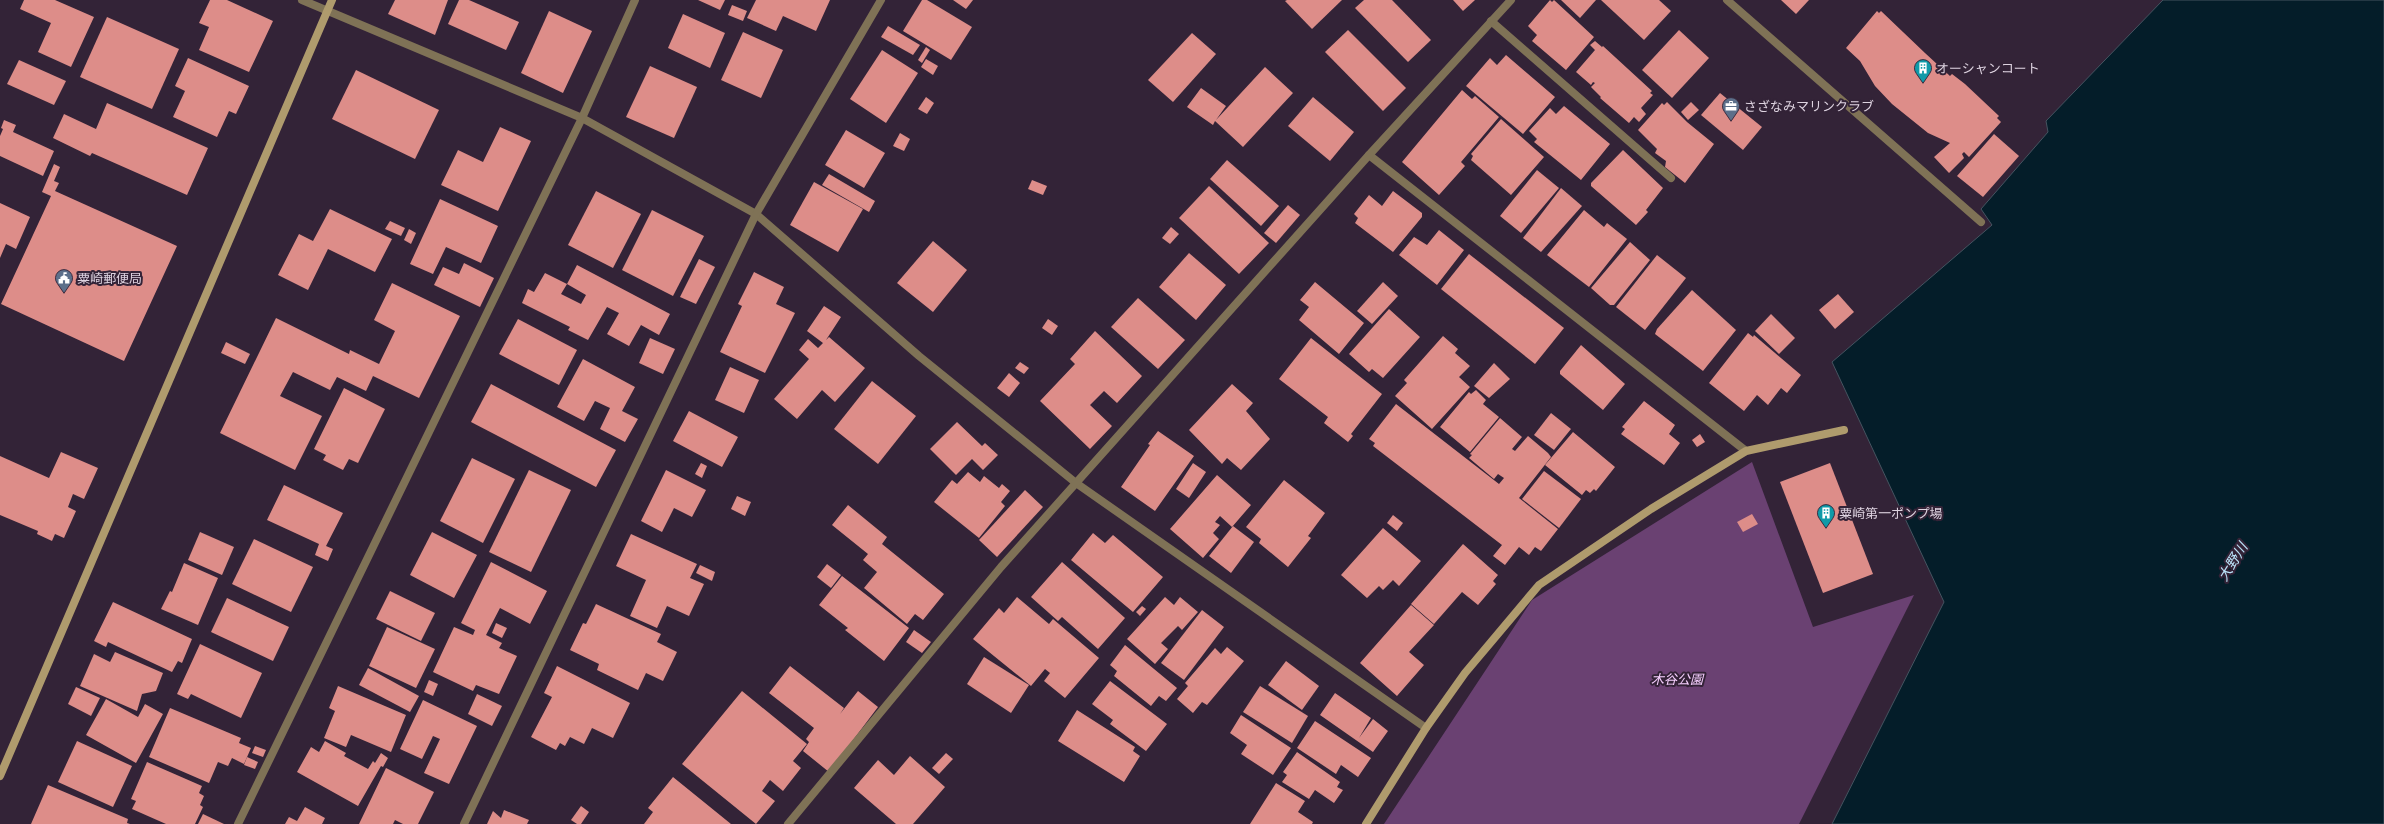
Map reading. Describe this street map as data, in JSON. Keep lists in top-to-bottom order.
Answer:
{
  "water": ["大野川"],
  "parks": ["木谷公園"],
  "places": {
    "building": ["オーシャンコート", "粟崎第一ポンプ場"],
    "office": ["さざなみマリンクラブ"],
    "public building": ["粟崎郵便局"]
  }
}
